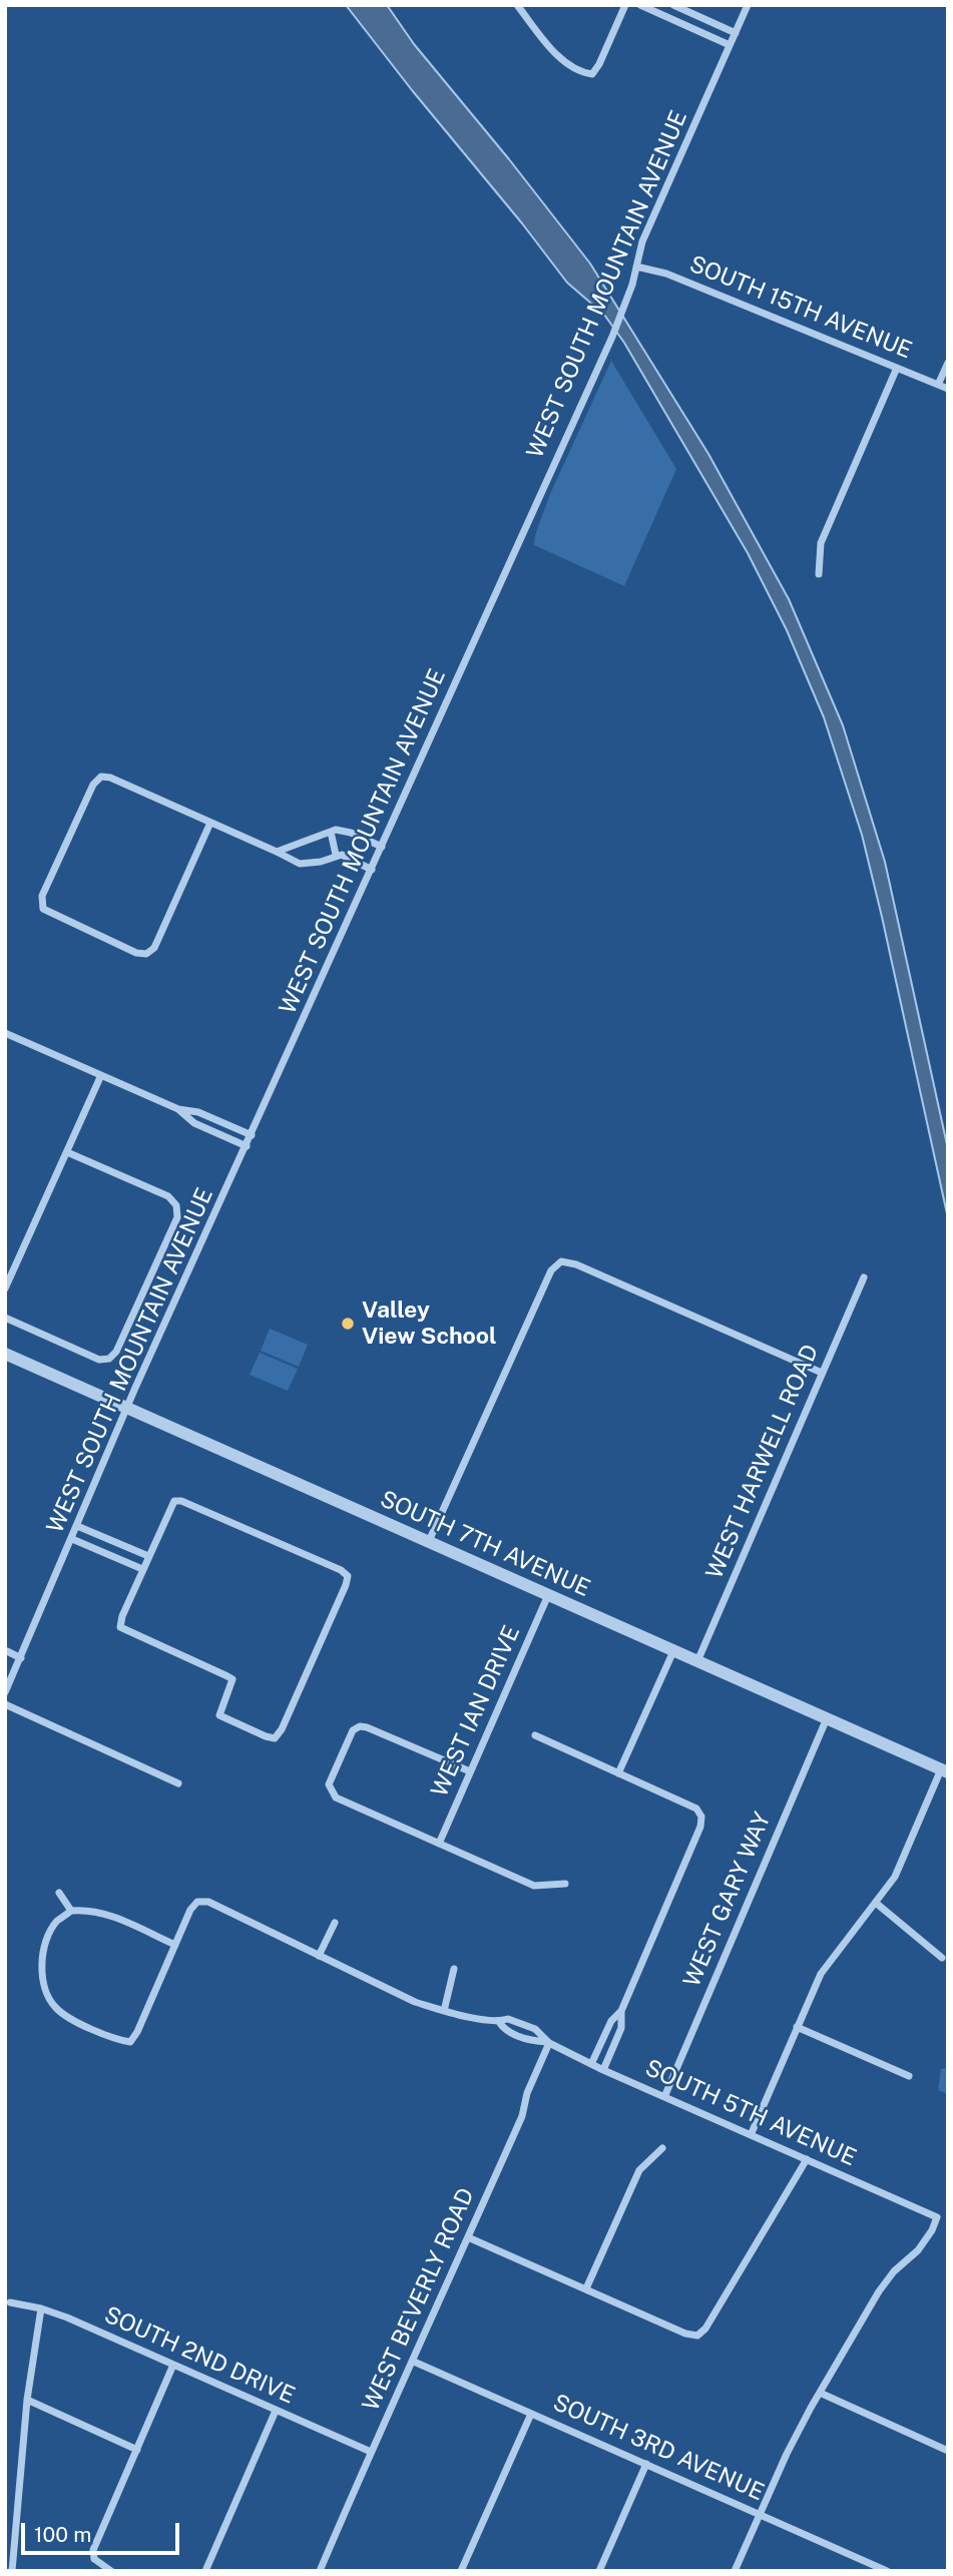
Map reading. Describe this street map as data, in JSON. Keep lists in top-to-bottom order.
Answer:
{
  "streets": {
    "street": [
      "WEST SOUTH MOUNTAIN AVENUE",
      "SOUTH 15TH AVENUE",
      "WEST HARWELL ROAD",
      "SOUTH 7TH AVENUE",
      "WEST IAN DRIVE",
      "WEST GARY WAY",
      "SOUTH 5TH AVENUE",
      "WEST BEVERLY ROAD",
      "SOUTH 2ND DRIVE",
      "SOUTH 3RD AVENUE"
    ]
  },
  "crossings": [
    ["WEST SOUTH MOUNTAIN AVENUE", "SOUTH 15TH AVENUE"],
    ["WEST SOUTH MOUNTAIN AVENUE", "SOUTH 7TH AVENUE"],
    ["WEST HARWELL ROAD", "SOUTH 7TH AVENUE"],
    ["SOUTH 7TH AVENUE", "WEST IAN DRIVE"],
    ["SOUTH 7TH AVENUE", "WEST GARY WAY"],
    ["WEST GARY WAY", "SOUTH 5TH AVENUE"],
    ["SOUTH 5TH AVENUE", "WEST BEVERLY ROAD"],
    ["WEST BEVERLY ROAD", "SOUTH 2ND DRIVE"],
    ["WEST BEVERLY ROAD", "SOUTH 3RD AVENUE"]
  ],
  "places": ["Valley View School"],
  "scale_bar": "100 m"
}
